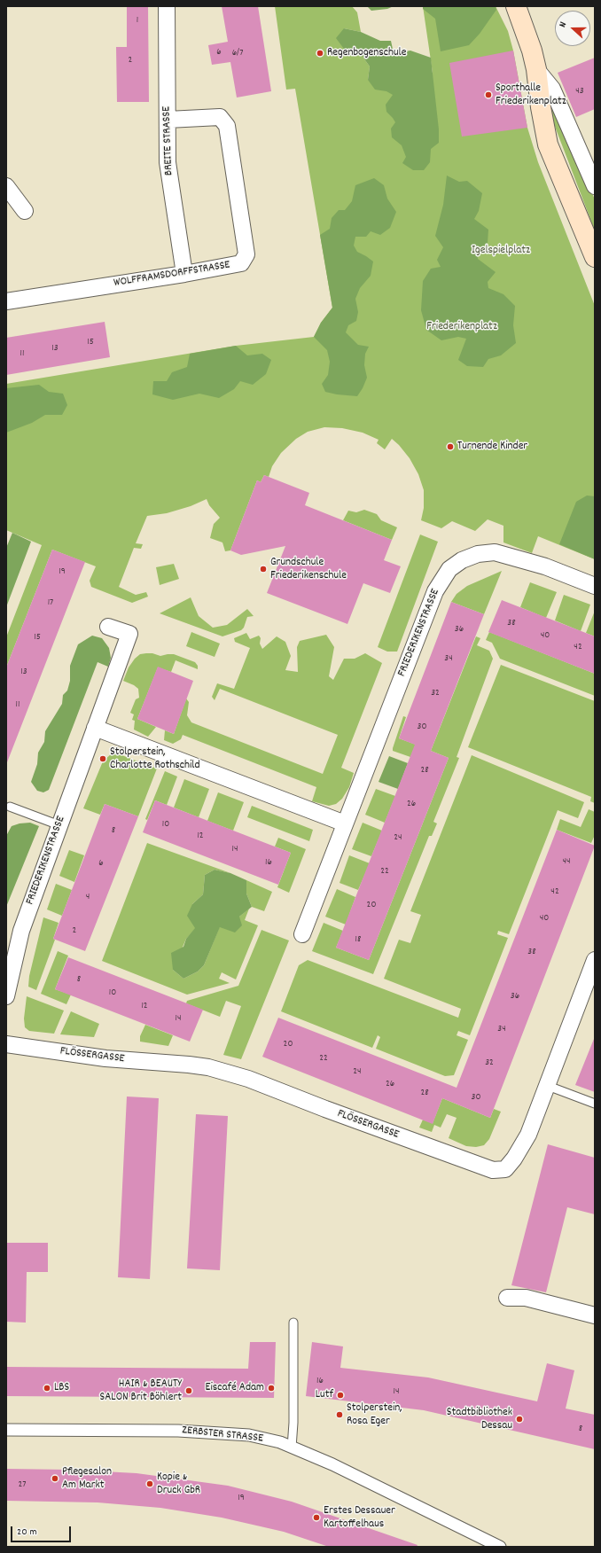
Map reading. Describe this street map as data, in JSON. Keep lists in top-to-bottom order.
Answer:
{
  "streets": {
    "street": [
      "BREITE STRASSE",
      "WOLFFRAMSDORFFSTRASSE",
      "FRIEDERIKENSTRASSE",
      "FLÖSSERGASSE",
      "ZERBSTER STRASSE"
    ]
  },
  "crossings": [
    ["BREITE STRASSE", "WOLFFRAMSDORFFSTRASSE"]
  ],
  "parks": ["Igelspielplatz", "Friederikenplatz"],
  "places": [
    "Regenbogenschule",
    "Sporthalle Friederikenplatz",
    "Turnende Kinder",
    "Grundschule Friederikenschule",
    "Stolperstein, Charlotte Rothschild",
    "LBS",
    "Eiscafé Adam",
    "HAIR & BEAUTY SALON Brit Böhlert",
    "Lutf",
    "Stolperstein, Rosa Eger",
    "Stadtbibliothek Dessau",
    "Pflegesalon Am Markt",
    "Kopie & Druck GbR",
    "Erstes Dessauer Kartoffelhaus"
  ],
  "house_numbers": [
    "1",
    "6",
    "6/7",
    "2",
    "43",
    "15",
    "13",
    "11",
    "19",
    "17",
    "38",
    "36",
    "40",
    "15",
    "42",
    "34",
    "13",
    "32",
    "11",
    "30",
    "28",
    "26",
    "10",
    "8",
    "12",
    "24",
    "14",
    "44",
    "16",
    "6",
    "22",
    "42",
    "4",
    "20",
    "40",
    "2",
    "18",
    "38",
    "8",
    "10",
    "36",
    "12",
    "14",
    "34",
    "20",
    "22",
    "32",
    "24",
    "26",
    "28",
    "30",
    "16",
    "14",
    "8",
    "27",
    "19"
  ],
  "scale_bar": "20 m",
  "north": "left"
}
